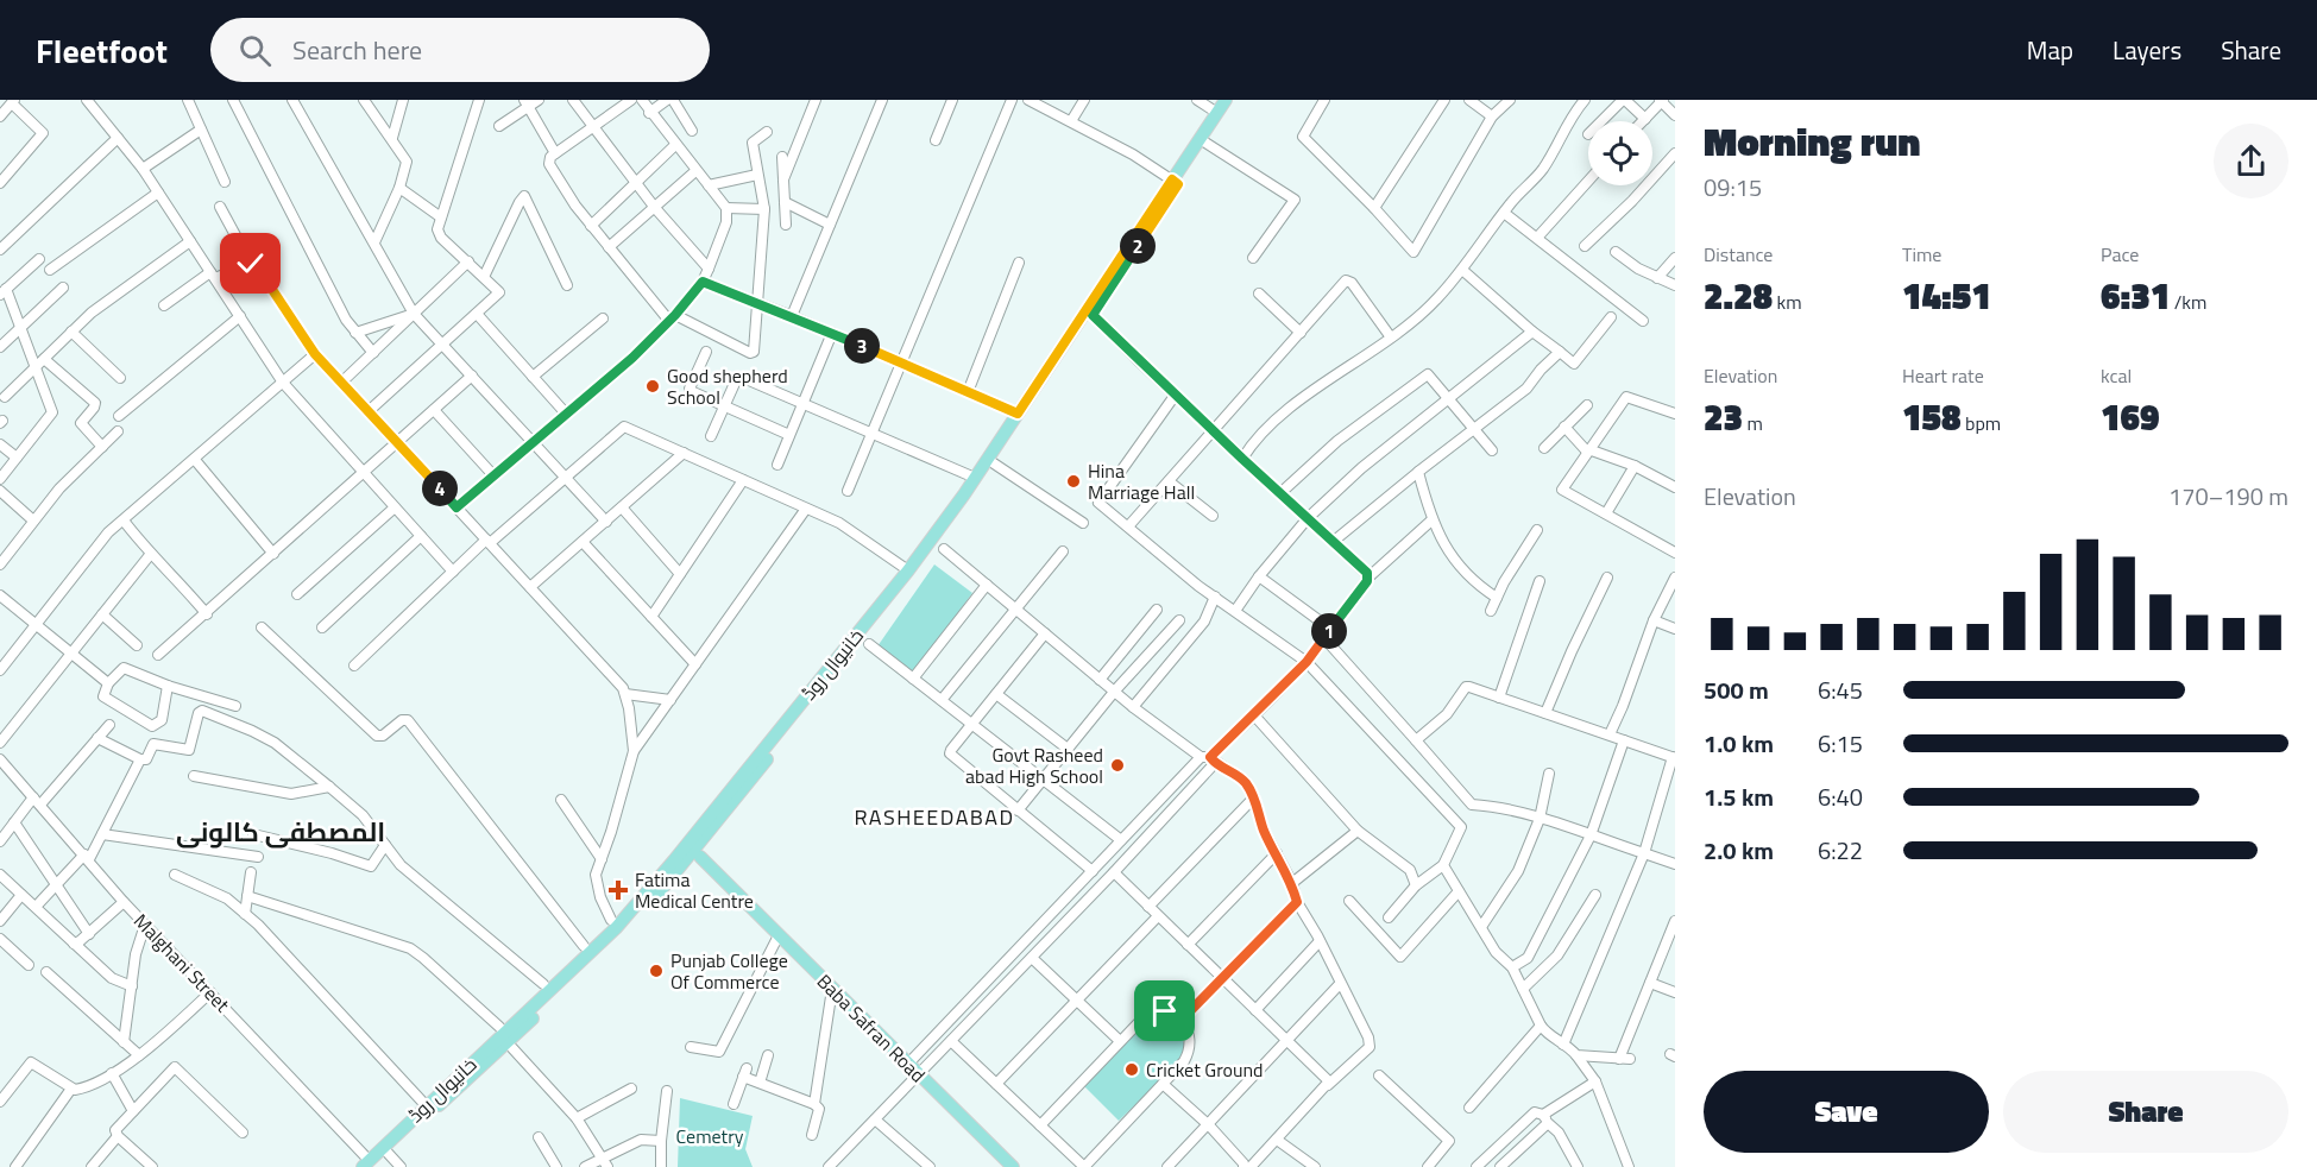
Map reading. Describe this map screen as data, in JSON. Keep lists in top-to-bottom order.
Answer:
{
  "streets": {
    "main road": ["خانیوال روڈ", "Baba Safran Road"],
    "street": ["Malghani Street"]
  },
  "crossings": [
    ["خانیوال روڈ", "Malghani Street"]
  ],
  "districts": ["RASHEEDABAD", "المصطفی کالونی"],
  "parks": ["Cemetry"],
  "places": {
    "other": [
      "Good shepherd School",
      "Hina Marriage Hall",
      "Govt Rasheed abad High School",
      "Punjab College Of Commerce",
      "Cricket Ground"
    ],
    "health": ["Fatima Medical Centre"]
  },
  "page": {
    "header": "Fleetfoot",
    "search": "Search here",
    "nav": ["Map", "Layers", "Share"],
    "heading": ["Morning run", "09:15"],
    "stats": [
      ["Distance", "2.28 km"],
      ["Time", "14:51"],
      ["Pace", "6:31 /km"],
      ["Elevation", "23 m"],
      ["Heart rate", "158 bpm"],
      ["kcal", "169"]
    ],
    "pins": [
      "2",
      "3",
      "4",
      "1"
    ],
    "chart": ["Elevation", "170–190 m"],
    "list": [
      {
        "name": "500 m",
        "note": "6:45"
      },
      {
        "name": "1.0 km",
        "note": "6:15"
      },
      {
        "name": "1.5 km",
        "note": "6:40"
      },
      {
        "name": "2.0 km",
        "note": "6:22"
      }
    ],
    "buttons": ["Save", "Share"]
  }
}
